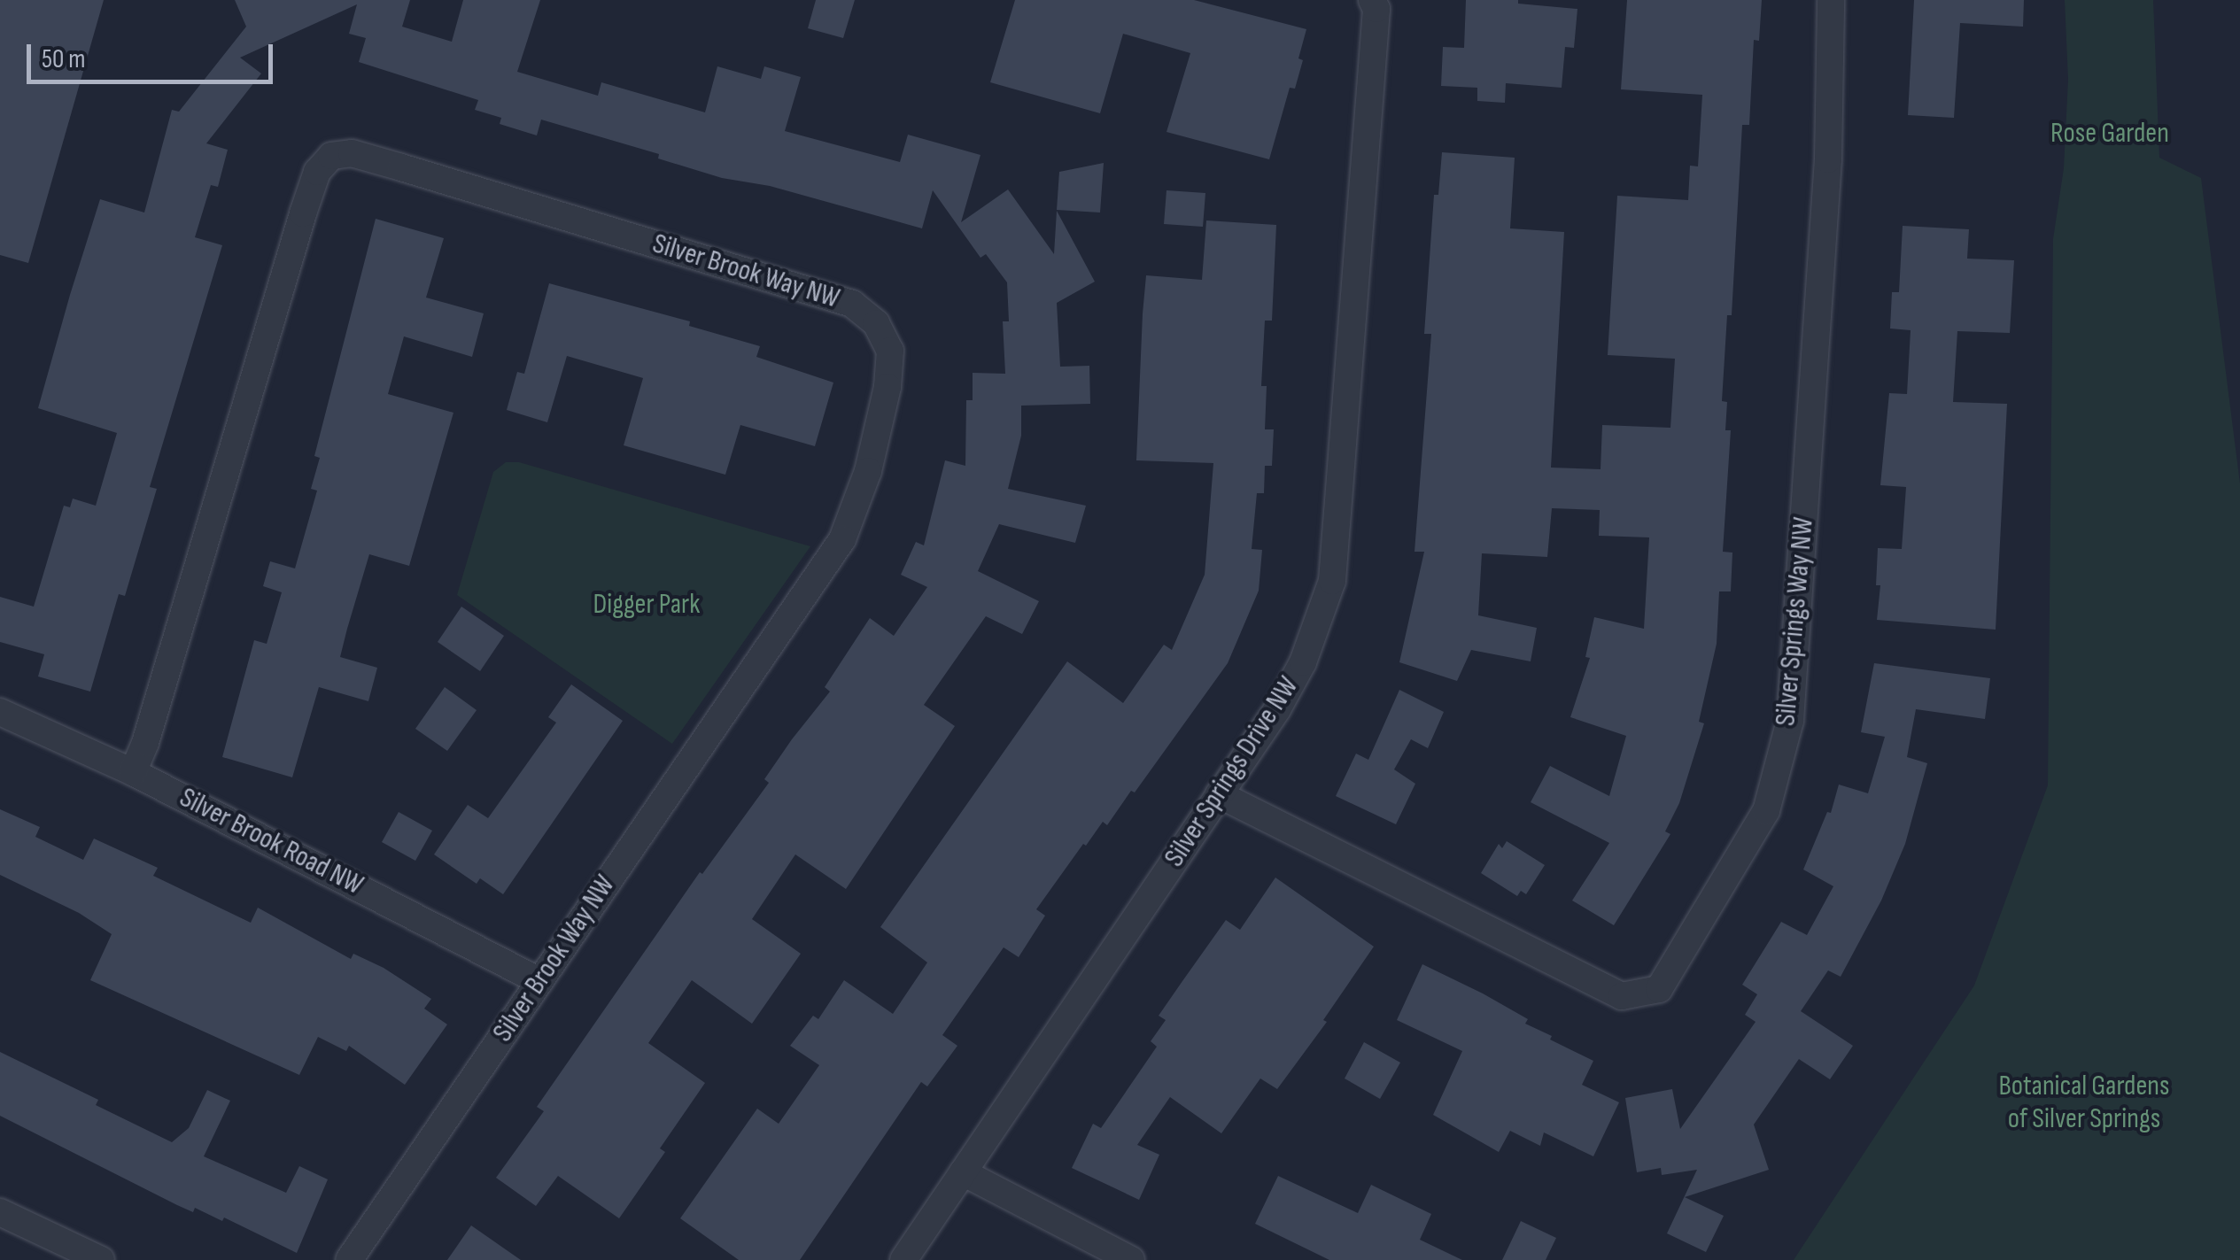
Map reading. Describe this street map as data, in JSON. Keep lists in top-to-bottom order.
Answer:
{
  "streets": {
    "street": [
      "Silver Brook Way NW",
      "Silver Springs Way NW",
      "Silver Springs Drive NW",
      "Silver Brook Road NW"
    ]
  },
  "crossings": [
    ["Silver Brook Way NW", "Silver Brook Road NW"],
    ["Silver Springs Way NW", "Silver Springs Drive NW"]
  ],
  "parks": ["Rose Garden", "Digger Park", "Botanical Gardens of Silver Springs"],
  "scale_bar": "50 m"
}
